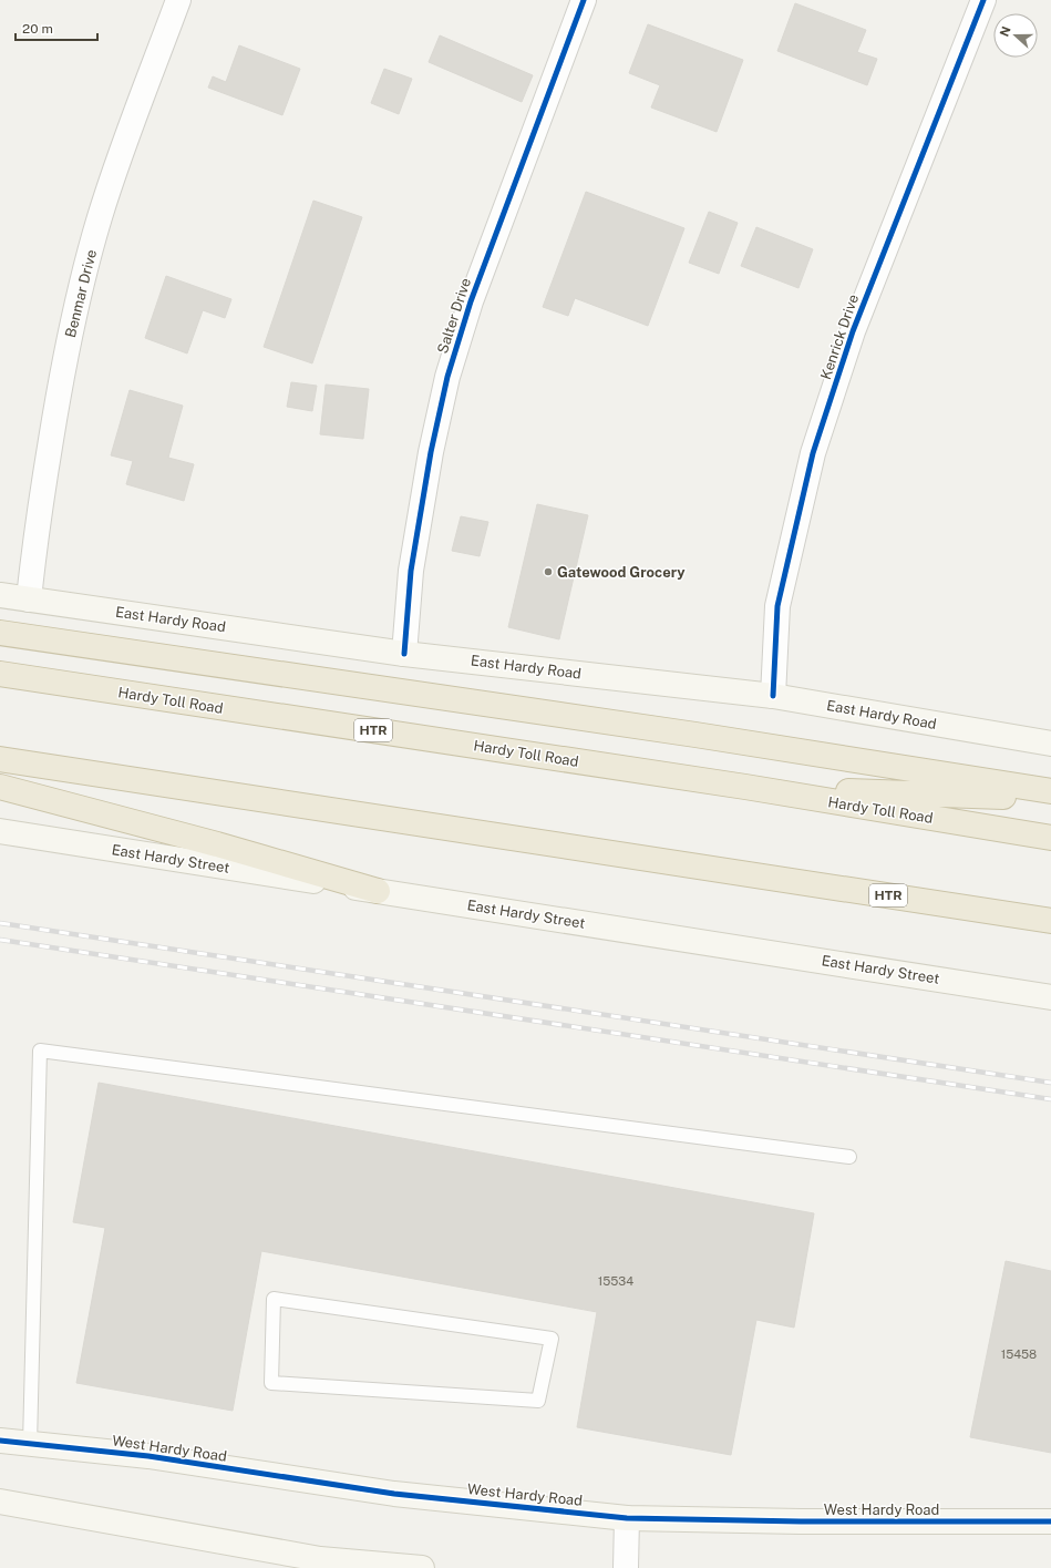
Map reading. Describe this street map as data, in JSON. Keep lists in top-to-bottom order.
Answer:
{
  "streets": {
    "highway": ["Hardy Toll Road", "HTR"],
    "main road": ["East Hardy Road", "East Hardy Street", "West Hardy Road"],
    "street": ["Benmar Drive", "Salter Drive", "Kenrick Drive"]
  },
  "crossings": [
    ["Benmar Drive", "East Hardy Road"],
    ["Salter Drive", "East Hardy Road"],
    ["Kenrick Drive", "East Hardy Road"]
  ],
  "places": ["Gatewood Grocery"],
  "house_numbers": ["15534", "15458"],
  "scale_bar": "20 m",
  "north": "left"
}
